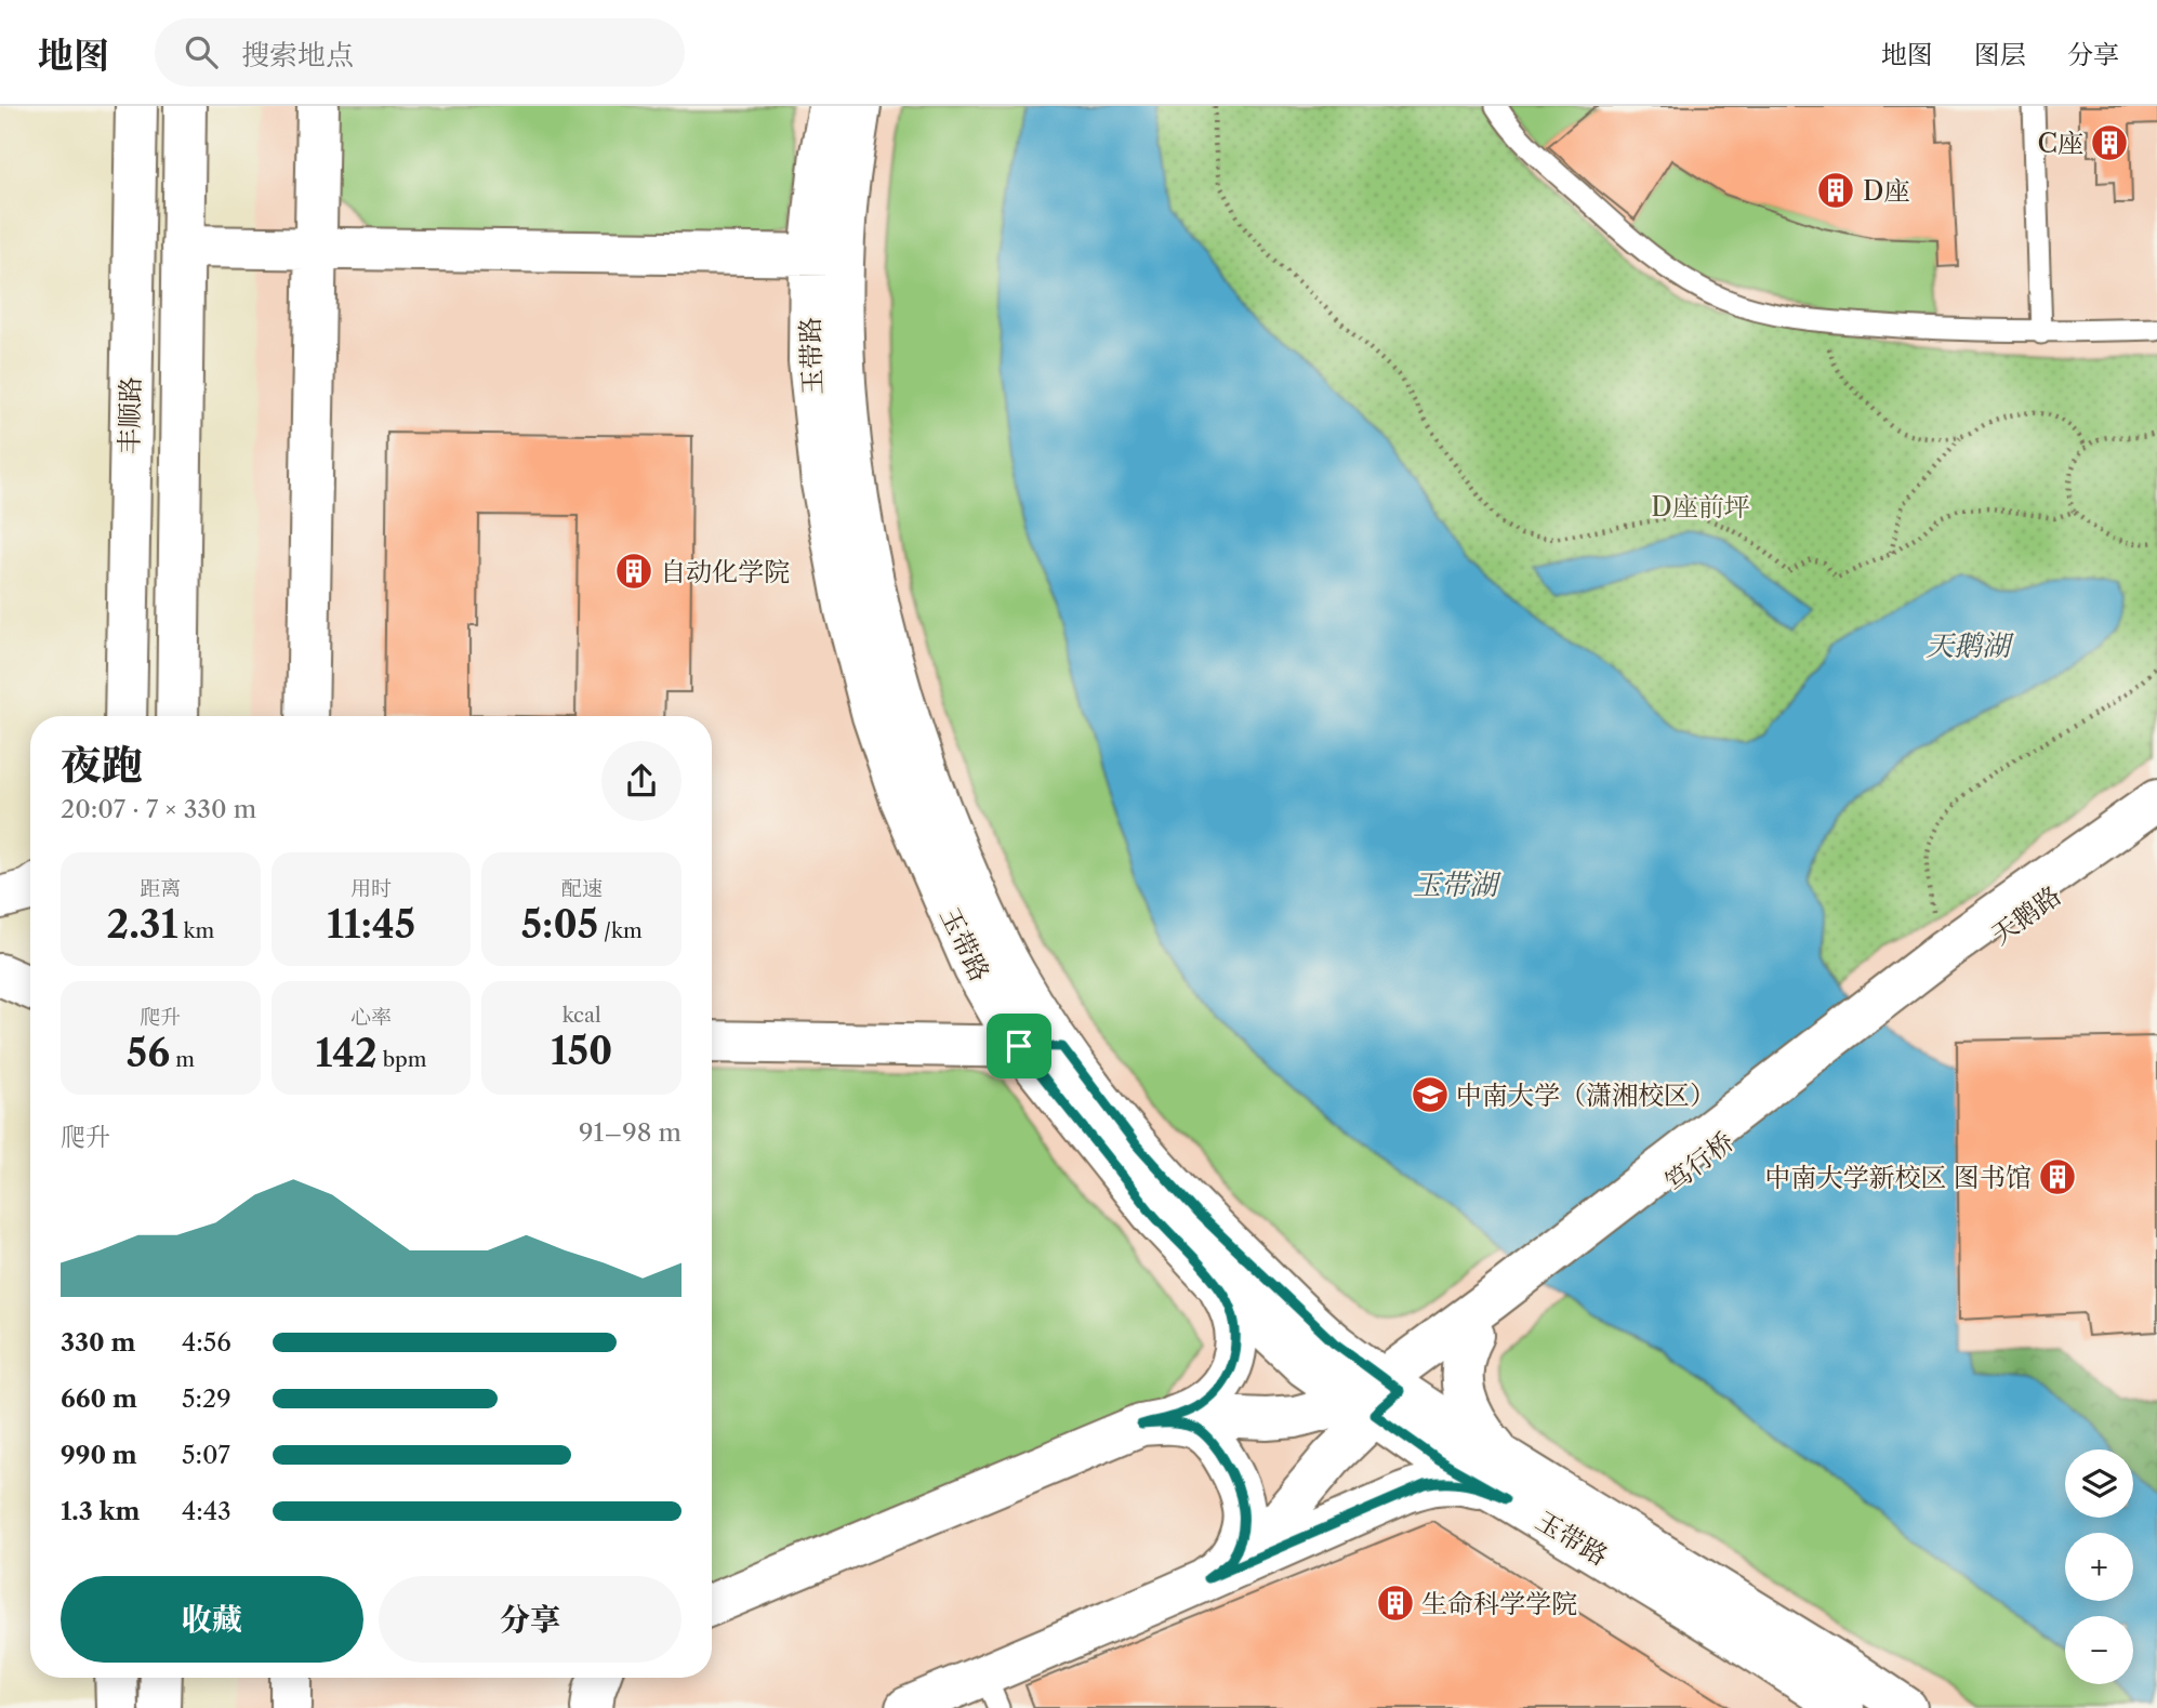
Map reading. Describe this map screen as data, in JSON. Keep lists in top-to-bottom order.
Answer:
{
  "streets": {
    "street": [
      "玉带路",
      "丰顺路",
      "天鹅路",
      "笃行桥"
    ]
  },
  "crossings": [
    ["天鹅路", "笃行桥"]
  ],
  "water": ["天鹅湖", "玉带湖"],
  "parks": ["D座前坪"],
  "places": {
    "building": [
      "C座",
      "D座",
      "自动化学院",
      "中南大学新校区 图书馆",
      "生命科学学院"
    ],
    "school or university": ["中南大学（潇湘校区）"]
  },
  "page": {
    "header": "地图",
    "search": "搜索地点",
    "nav": ["地图", "图层", "分享"],
    "heading": ["夜跑", "20:07 · 7 × 330 m"],
    "stats": [
      ["距离", "2.31 km"],
      ["用时", "11:45"],
      ["配速", "5:05 /km"],
      ["爬升", "56 m"],
      ["心率", "142 bpm"],
      ["kcal", "150"]
    ],
    "chart": ["爬升", "91–98 m"],
    "list": [
      {
        "name": "330 m",
        "note": "4:56"
      },
      {
        "name": "660 m",
        "note": "5:29"
      },
      {
        "name": "990 m",
        "note": "5:07"
      },
      {
        "name": "1.3 km",
        "note": "4:43"
      }
    ],
    "map_buttons": ["+", "−"],
    "buttons": ["收藏", "分享"]
  }
}
